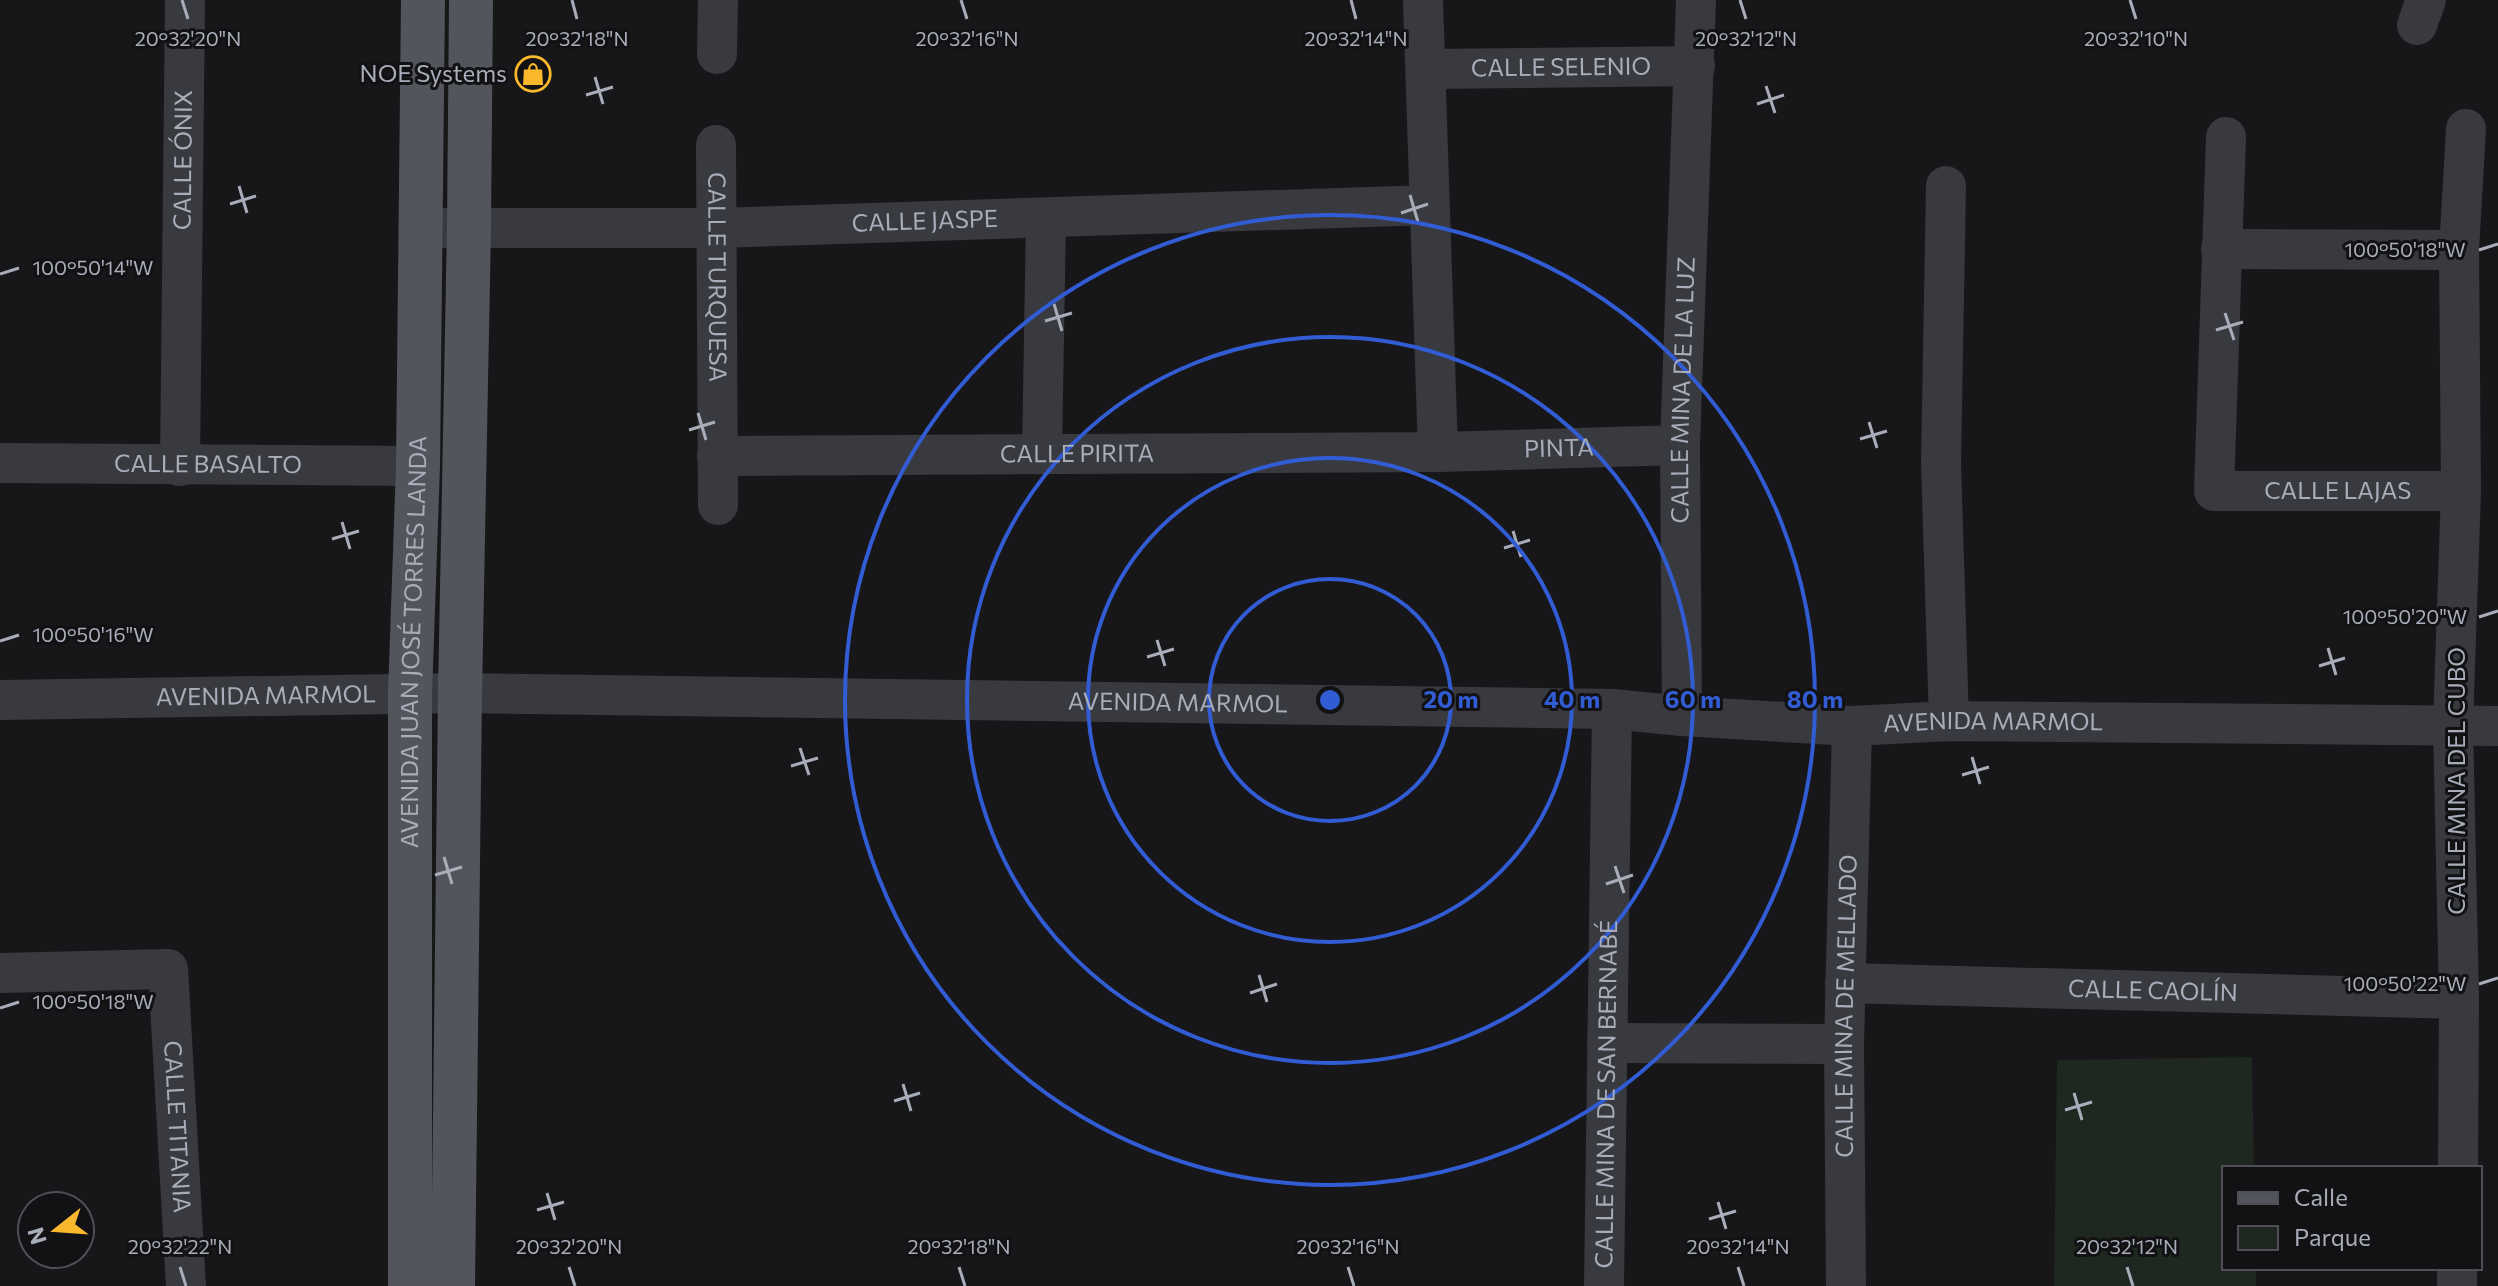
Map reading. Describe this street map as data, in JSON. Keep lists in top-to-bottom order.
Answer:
{
  "streets": {
    "main road": ["AVENIDA JUAN JOSÉ TORRES LANDA"],
    "street": [
      "CALLE SELENIO",
      "CALLE ÓNIX",
      "CALLE JASPE",
      "CALLE TURQUESA",
      "CALLE MINA DE LA LUZ",
      "PINTA",
      "CALLE PIRITA",
      "CALLE BASALTO",
      "CALLE LAJAS",
      "AVENIDA MARMOL",
      "CALLE MINA DEL CUBO",
      "CALLE CAOLÍN",
      "CALLE MINA DE MELLADO",
      "CALLE MINA DE SAN BERNABÉ",
      "CALLE TITANIA"
    ]
  },
  "crossings": [
    ["CALLE SELENIO", "CALLE MINA DE LA LUZ"],
    ["CALLE ÓNIX", "CALLE BASALTO"],
    ["CALLE JASPE", "CALLE TURQUESA"],
    ["CALLE JASPE", "AVENIDA JUAN JOSÉ TORRES LANDA"],
    ["CALLE TURQUESA", "CALLE PIRITA"],
    ["CALLE MINA DE LA LUZ", "PINTA"],
    ["CALLE MINA DE LA LUZ", "AVENIDA MARMOL"],
    ["PINTA", "CALLE PIRITA"],
    ["CALLE BASALTO", "AVENIDA JUAN JOSÉ TORRES LANDA"],
    ["CALLE LAJAS", "CALLE MINA DEL CUBO"],
    ["AVENIDA JUAN JOSÉ TORRES LANDA", "AVENIDA MARMOL"],
    ["AVENIDA MARMOL", "CALLE MINA DEL CUBO"],
    ["AVENIDA MARMOL", "CALLE MINA DE MELLADO"],
    ["AVENIDA MARMOL", "CALLE MINA DE SAN BERNABÉ"],
    ["CALLE MINA DEL CUBO", "CALLE CAOLÍN"],
    ["CALLE CAOLÍN", "CALLE MINA DE MELLADO"]
  ],
  "places": {
    "shop": ["NOE Systems"]
  },
  "legend": ["Calle", "Parque"],
  "north": "left",
  "coordinates": [
    "20°32'20\"N",
    "20°32'18\"N",
    "20°32'16\"N",
    "20°32'14\"N",
    "20°32'12\"N",
    "20°32'10\"N",
    "100°50'18\"W",
    "100°50'14\"W",
    "100°50'20\"W",
    "100°50'16\"W",
    "100°50'22\"W",
    "20°32'22\"N"
  ],
  "rings": [
    "20 m",
    "40 m",
    "60 m",
    "80 m"
  ]
}
